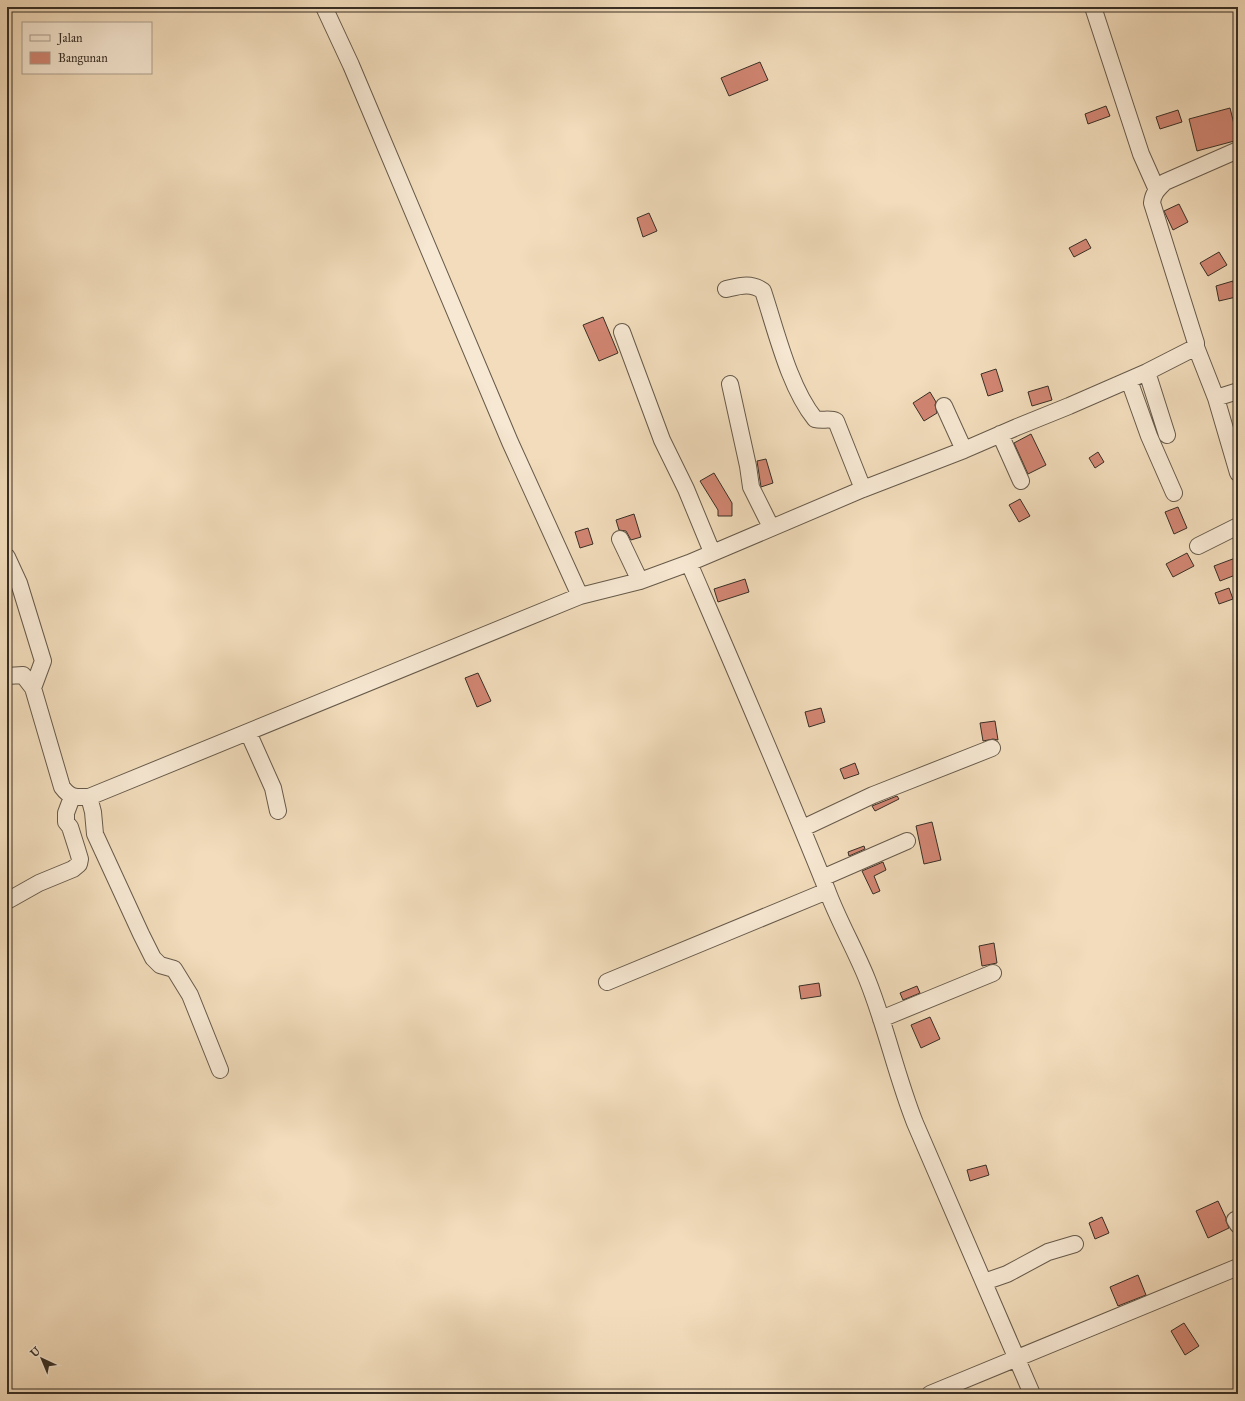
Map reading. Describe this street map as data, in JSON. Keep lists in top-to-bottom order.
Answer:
{
  "legend": ["Jalan", "Bangunan"],
  "north": "top left"
}
